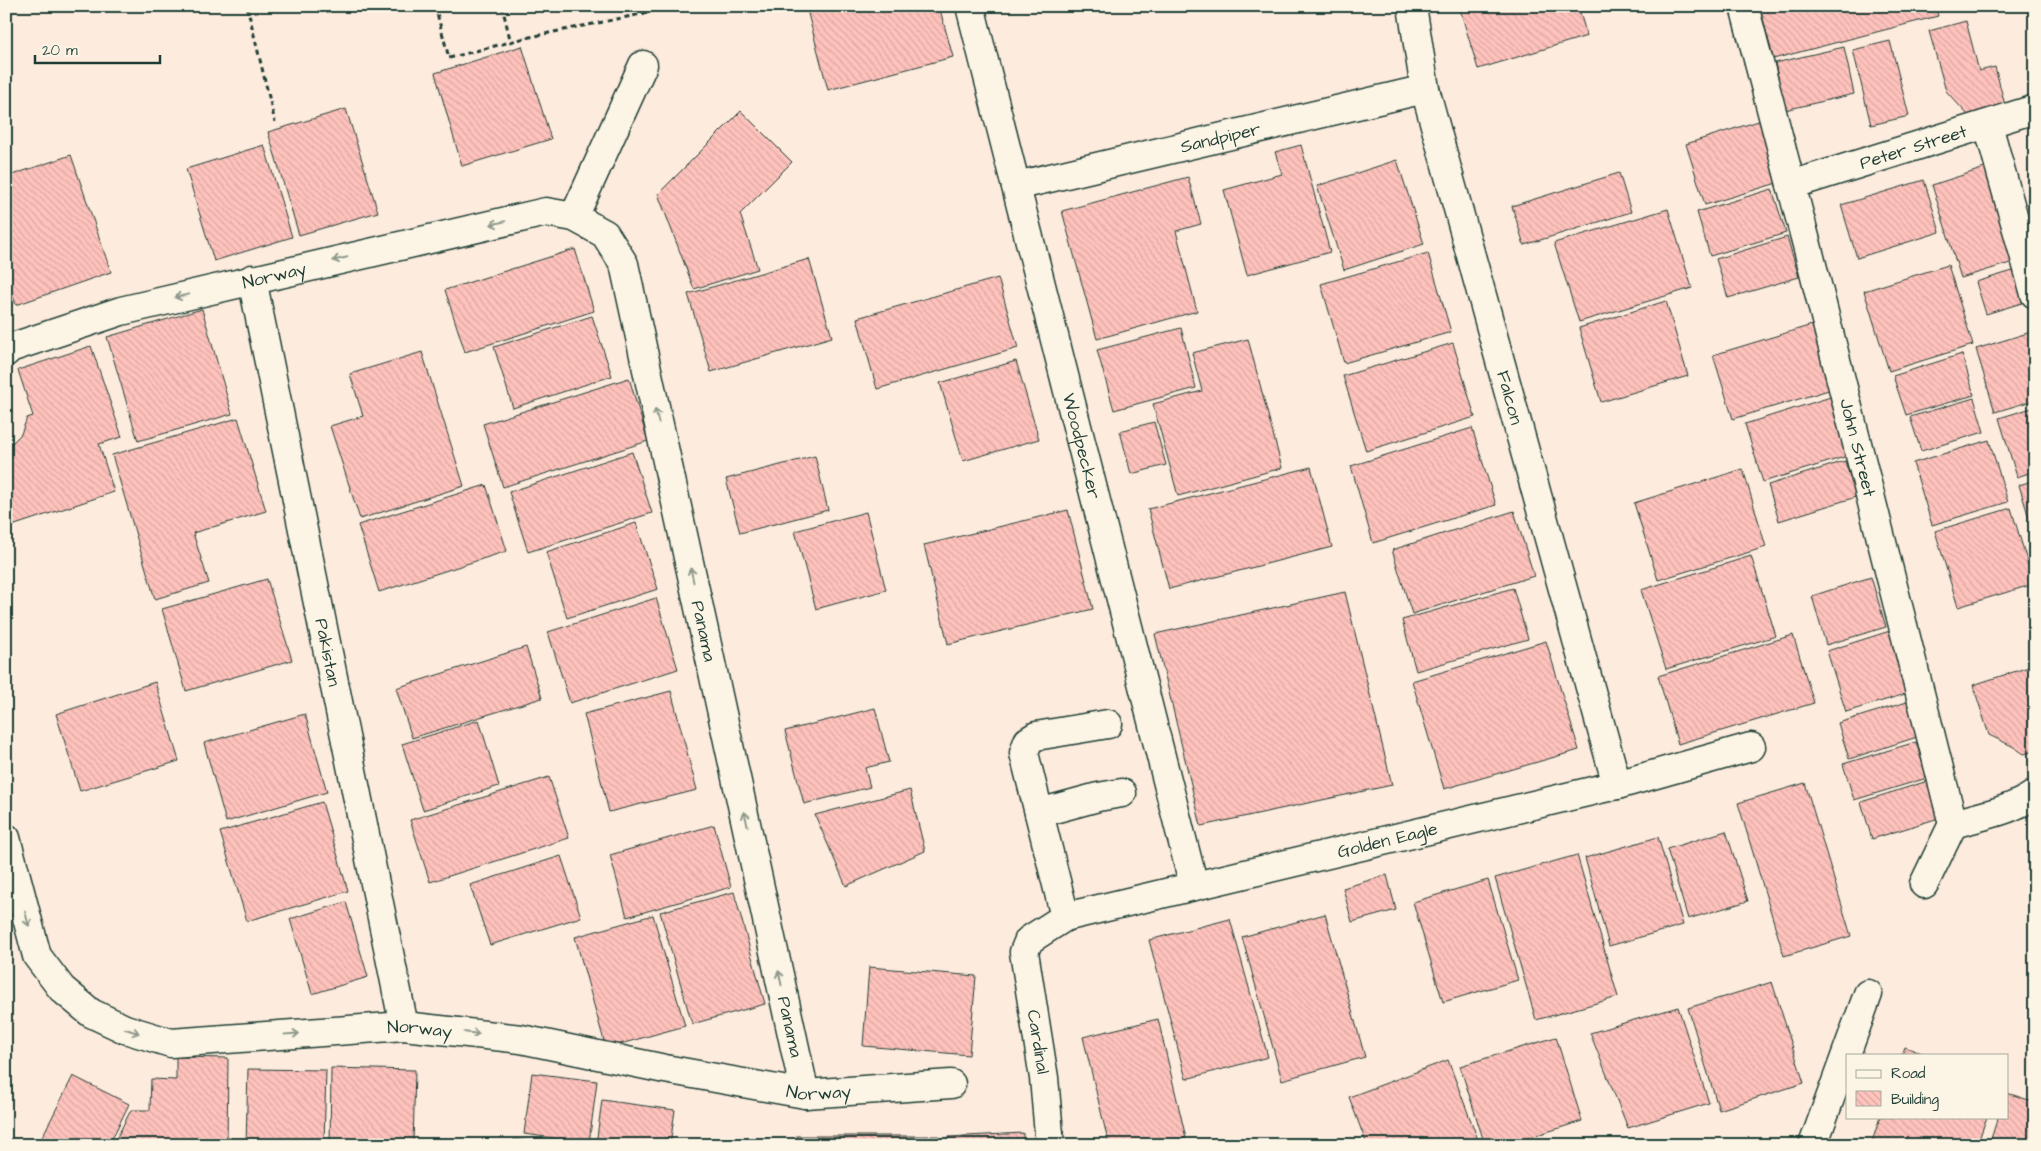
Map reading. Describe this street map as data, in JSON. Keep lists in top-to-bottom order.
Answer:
{
  "streets": {
    "street": [
      "Sandpiper",
      "Peter Street",
      "Norway",
      "Falcon",
      "Woodpecker",
      "John Street",
      "Panama",
      "Pakistan",
      "Golden Eagle",
      "Cardinal"
    ]
  },
  "crossings": [
    ["Sandpiper", "Falcon"],
    ["Sandpiper", "Woodpecker"],
    ["Peter Street", "John Street"],
    ["Norway", "Panama"],
    ["Norway", "Pakistan"],
    ["Falcon", "Golden Eagle"],
    ["Woodpecker", "Golden Eagle"],
    ["Golden Eagle", "Cardinal"]
  ],
  "one_way": ["Panama"],
  "legend": ["Road", "Building"],
  "scale_bar": "20 m"
}
